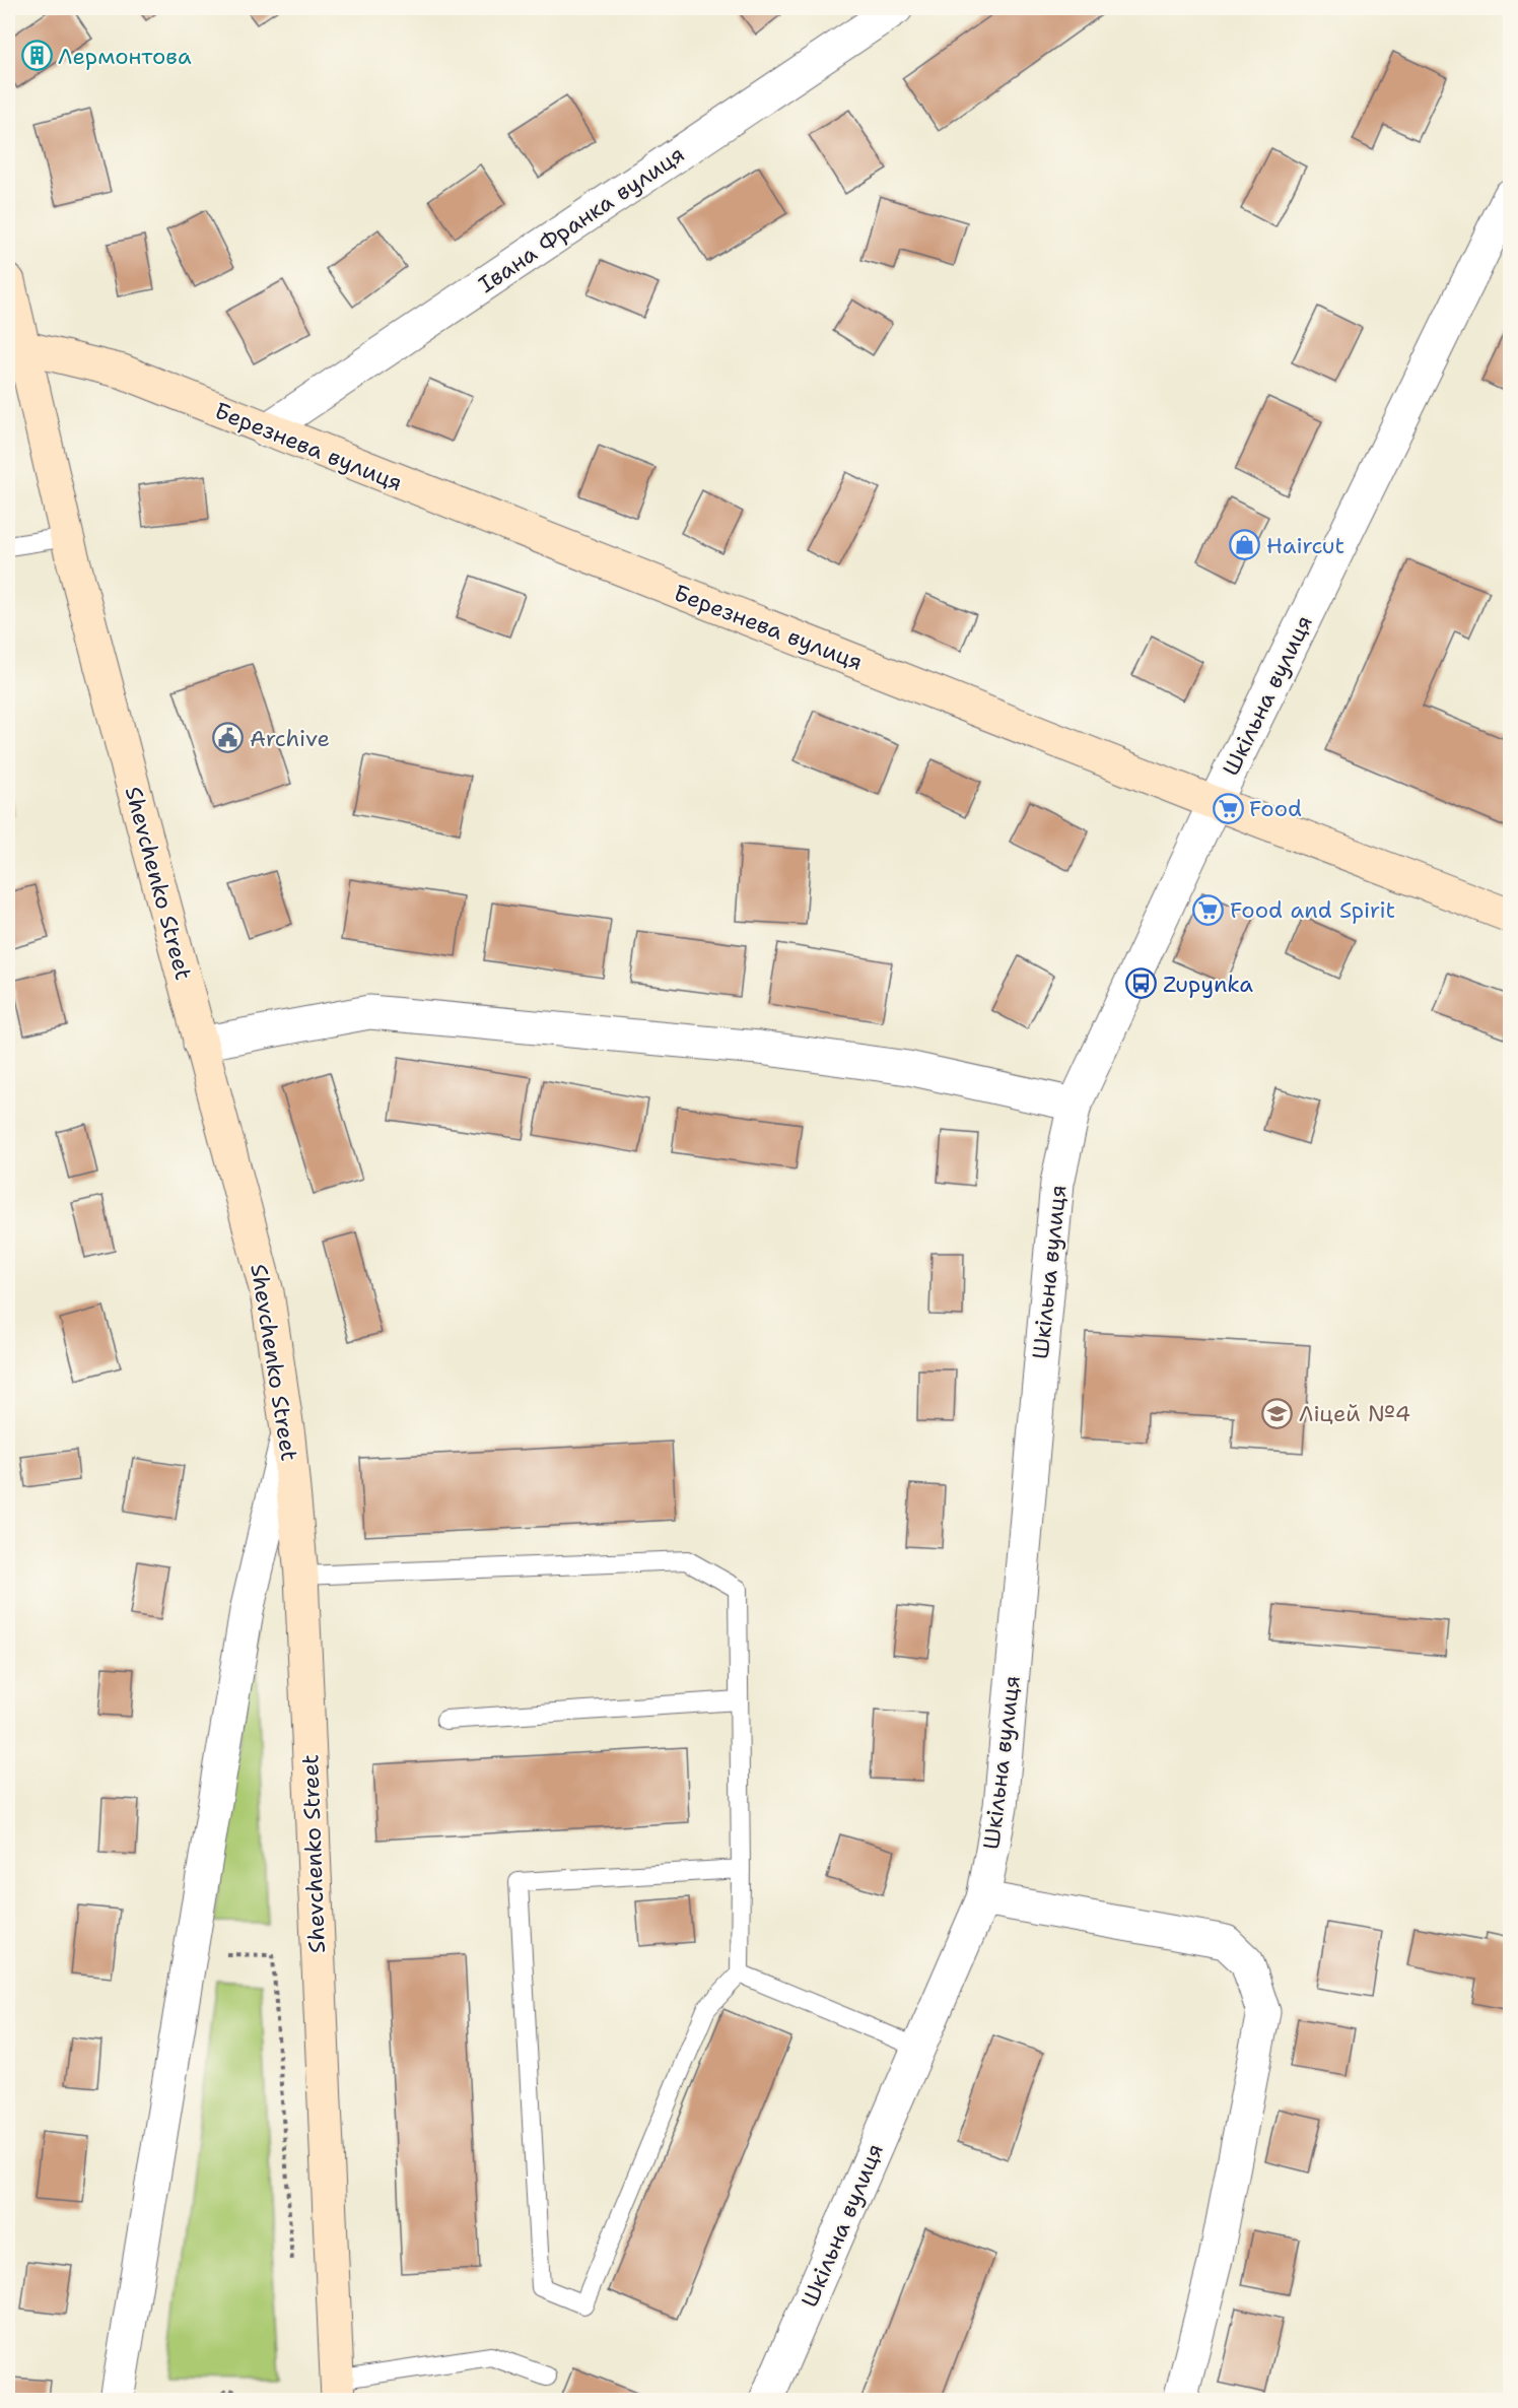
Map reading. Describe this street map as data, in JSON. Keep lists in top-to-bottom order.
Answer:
{
  "streets": {
    "main road": ["Березнева вулиця", "Shevchenko Street"],
    "street": ["Івана Франка вулиця", "Шкільна вулиця"]
  },
  "crossings": [
    ["Івана Франка вулиця", "Березнева вулиця"],
    ["Березнева вулиця", "Шкільна вулиця"],
    ["Березнева вулиця", "Shevchenko Street"]
  ],
  "places": {
    "building": ["Лермонтова"],
    "shop": ["Haircut"],
    "public building": ["Archive"],
    "supermarket": ["Food", "Food and Spirit"],
    "bus stop": ["Zupynka"],
    "school or university": ["Ліцей №4"]
  }
}
